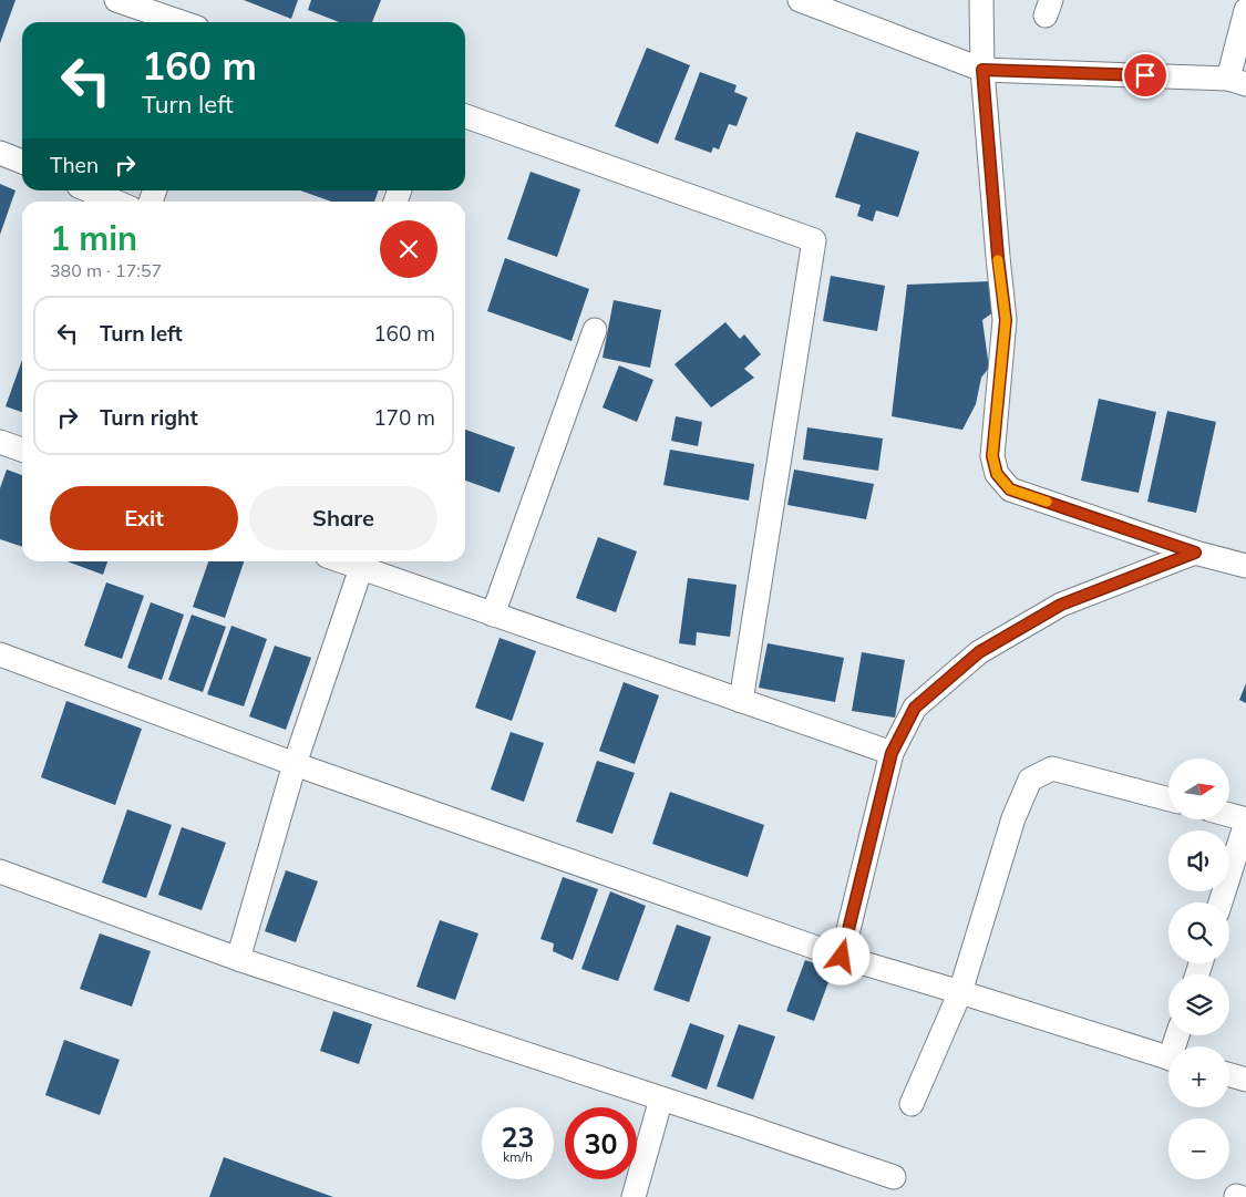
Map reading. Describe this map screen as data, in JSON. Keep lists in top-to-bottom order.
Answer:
{
  "north": "right",
  "page": {
    "turn": ["160 m", "Turn left"],
    "then": "Then",
    "heading": ["1 min", "380 m · 17:57"],
    "list": [
      {
        "name": "Turn left",
        "value": "160 m"
      },
      {
        "name": "Turn right",
        "value": "170 m"
      }
    ],
    "buttons": ["Exit", "Share"],
    "map_buttons": ["+", "−"],
    "speed": "23 km/h",
    "limit": "30"
  }
}
